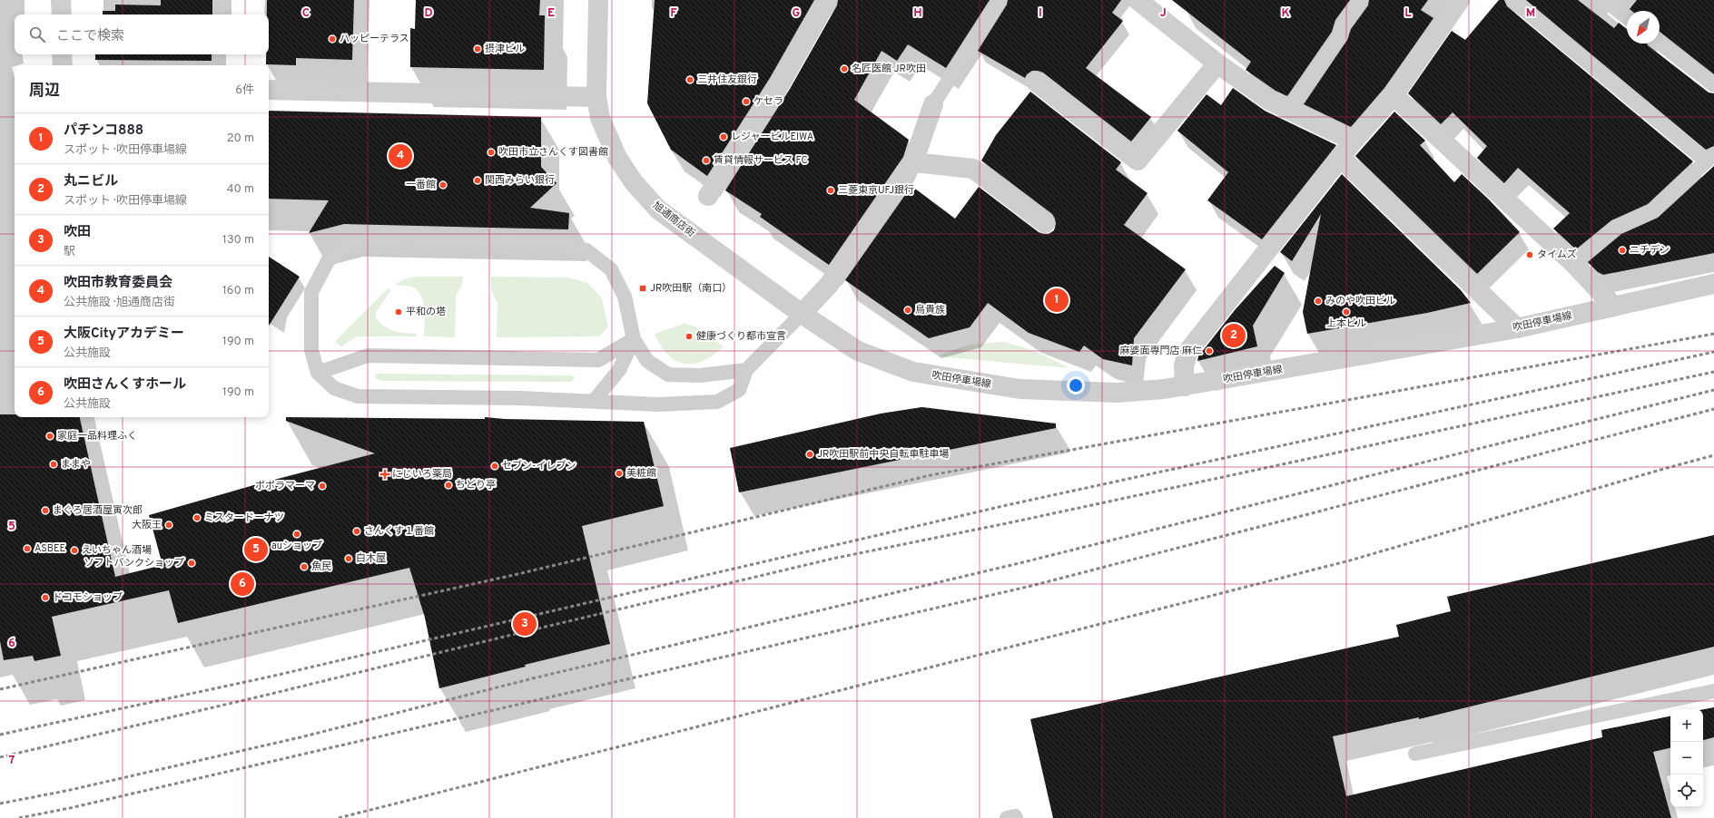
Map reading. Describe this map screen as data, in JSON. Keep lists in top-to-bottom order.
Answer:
{
  "streets": {
    "street": ["旭通商店街", "吹田停車場線"]
  },
  "crossings": [
    ["旭通商店街", "吹田停車場線"]
  ],
  "places": {
    "other": [
      "ハッピーテラス",
      "摂津ビル",
      "名匠医館 JR吹田",
      "三井住友銀行",
      "ケセラ",
      "レジャービルEIWA",
      "吹田市立さんくす図書館",
      "賃貸情報サービス FC",
      "関西みらい銀行",
      "一番館",
      "三菱東京UFJ銀行",
      "ニチデン",
      "タイムズ",
      "みのや吹田ビル",
      "鳥貴族",
      "平和の塔",
      "上本ビル",
      "健康づくり都市宣言",
      "麻婆面専門店 麻仁",
      "家庭一品料理ふく",
      "JR吹田駅前中央自転車駐車場",
      "ままや",
      "セブン-イレブン",
      "美粧館",
      "ちどり亭",
      "ポポラマーマ",
      "まぐろ居酒屋寅次郎",
      "ミスタードーナツ",
      "大阪王",
      "さんくす１番館",
      "auショップ",
      "ASBEE",
      "えいちゃん酒場",
      "白木屋",
      "ソフトバンクショップ",
      "魚民",
      "ドコモショップ"
    ],
    "transit": ["JR吹田駅（南口）"],
    "health": ["にじいろ薬局"]
  },
  "north": "bottom left",
  "page": {
    "search": "ここで検索",
    "heading": ["周辺", "6件"],
    "list": [
      {
        "mark": "1",
        "name": "パチンコ888",
        "note": "スポット · 吹田停車場線",
        "value": "20 m"
      },
      {
        "mark": "2",
        "name": "丸ニビル",
        "note": "スポット · 吹田停車場線",
        "value": "40 m"
      },
      {
        "mark": "3",
        "name": "吹田",
        "note": "駅",
        "value": "130 m"
      },
      {
        "mark": "4",
        "name": "吹田市教育委員会",
        "note": "公共施設 · 旭通商店街",
        "value": "160 m"
      },
      {
        "mark": "5",
        "name": "大阪Cityアカデミー",
        "note": "公共施設",
        "value": "190 m"
      },
      {
        "mark": "6",
        "name": "吹田さんくすホール",
        "note": "公共施設",
        "value": "190 m"
      }
    ],
    "pins": [
      "4",
      "1",
      "2",
      "5",
      "6",
      "3"
    ],
    "map_buttons": ["+", "−"]
  },
  "grid": {
    "columns": [
      "C",
      "D",
      "E",
      "F",
      "G",
      "H",
      "I",
      "J",
      "K",
      "L",
      "M"
    ],
    "rows": ["5", "6", "7"]
  }
}
